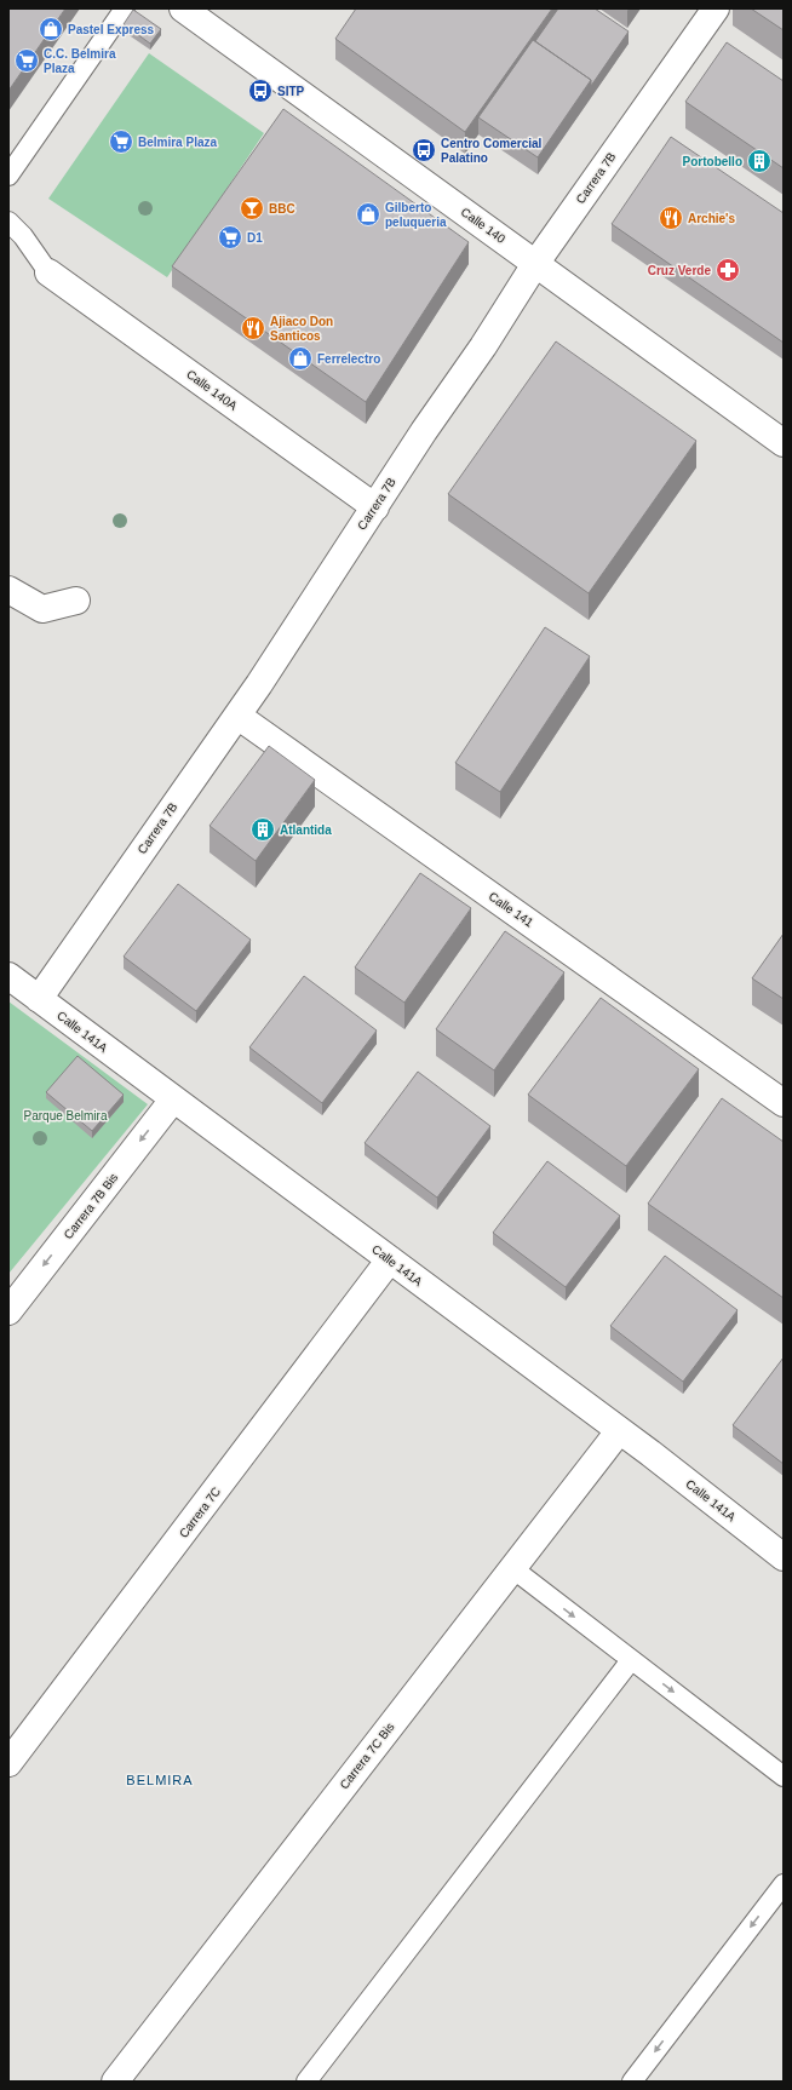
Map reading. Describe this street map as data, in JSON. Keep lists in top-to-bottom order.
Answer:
{
  "streets": {
    "street": [
      "Carrera 7B",
      "Calle 140",
      "Calle 140A",
      "Calle 141",
      "Calle 141A",
      "Carrera 7B Bis",
      "Carrera 7C",
      "Carrera 7C Bis"
    ]
  },
  "crossings": [
    ["Carrera 7B", "Calle 140"],
    ["Carrera 7B", "Calle 140A"],
    ["Carrera 7B", "Calle 141"],
    ["Carrera 7B", "Calle 141A"],
    ["Calle 141A", "Carrera 7B Bis"],
    ["Calle 141A", "Carrera 7C"],
    ["Calle 141A", "Carrera 7C Bis"]
  ],
  "one_way": ["Carrera 7B Bis"],
  "districts": ["BELMIRA"],
  "parks": ["Parque Belmira"],
  "places": {
    "shop": ["Pastel Express", "Gilberto peluqueria", "Ferrelectro"],
    "supermarket": ["C.C. Belmira Plaza", "Belmira Plaza", "D1"],
    "bus stop": ["SITP", "Centro Comercial Palatino"],
    "building": ["Portobello", "Atlantida"],
    "bar": ["BBC"],
    "restaurant": ["Archie's", "Ajiaco Don Santicos"],
    "pharmacy": ["Cruz Verde"]
  }
}
